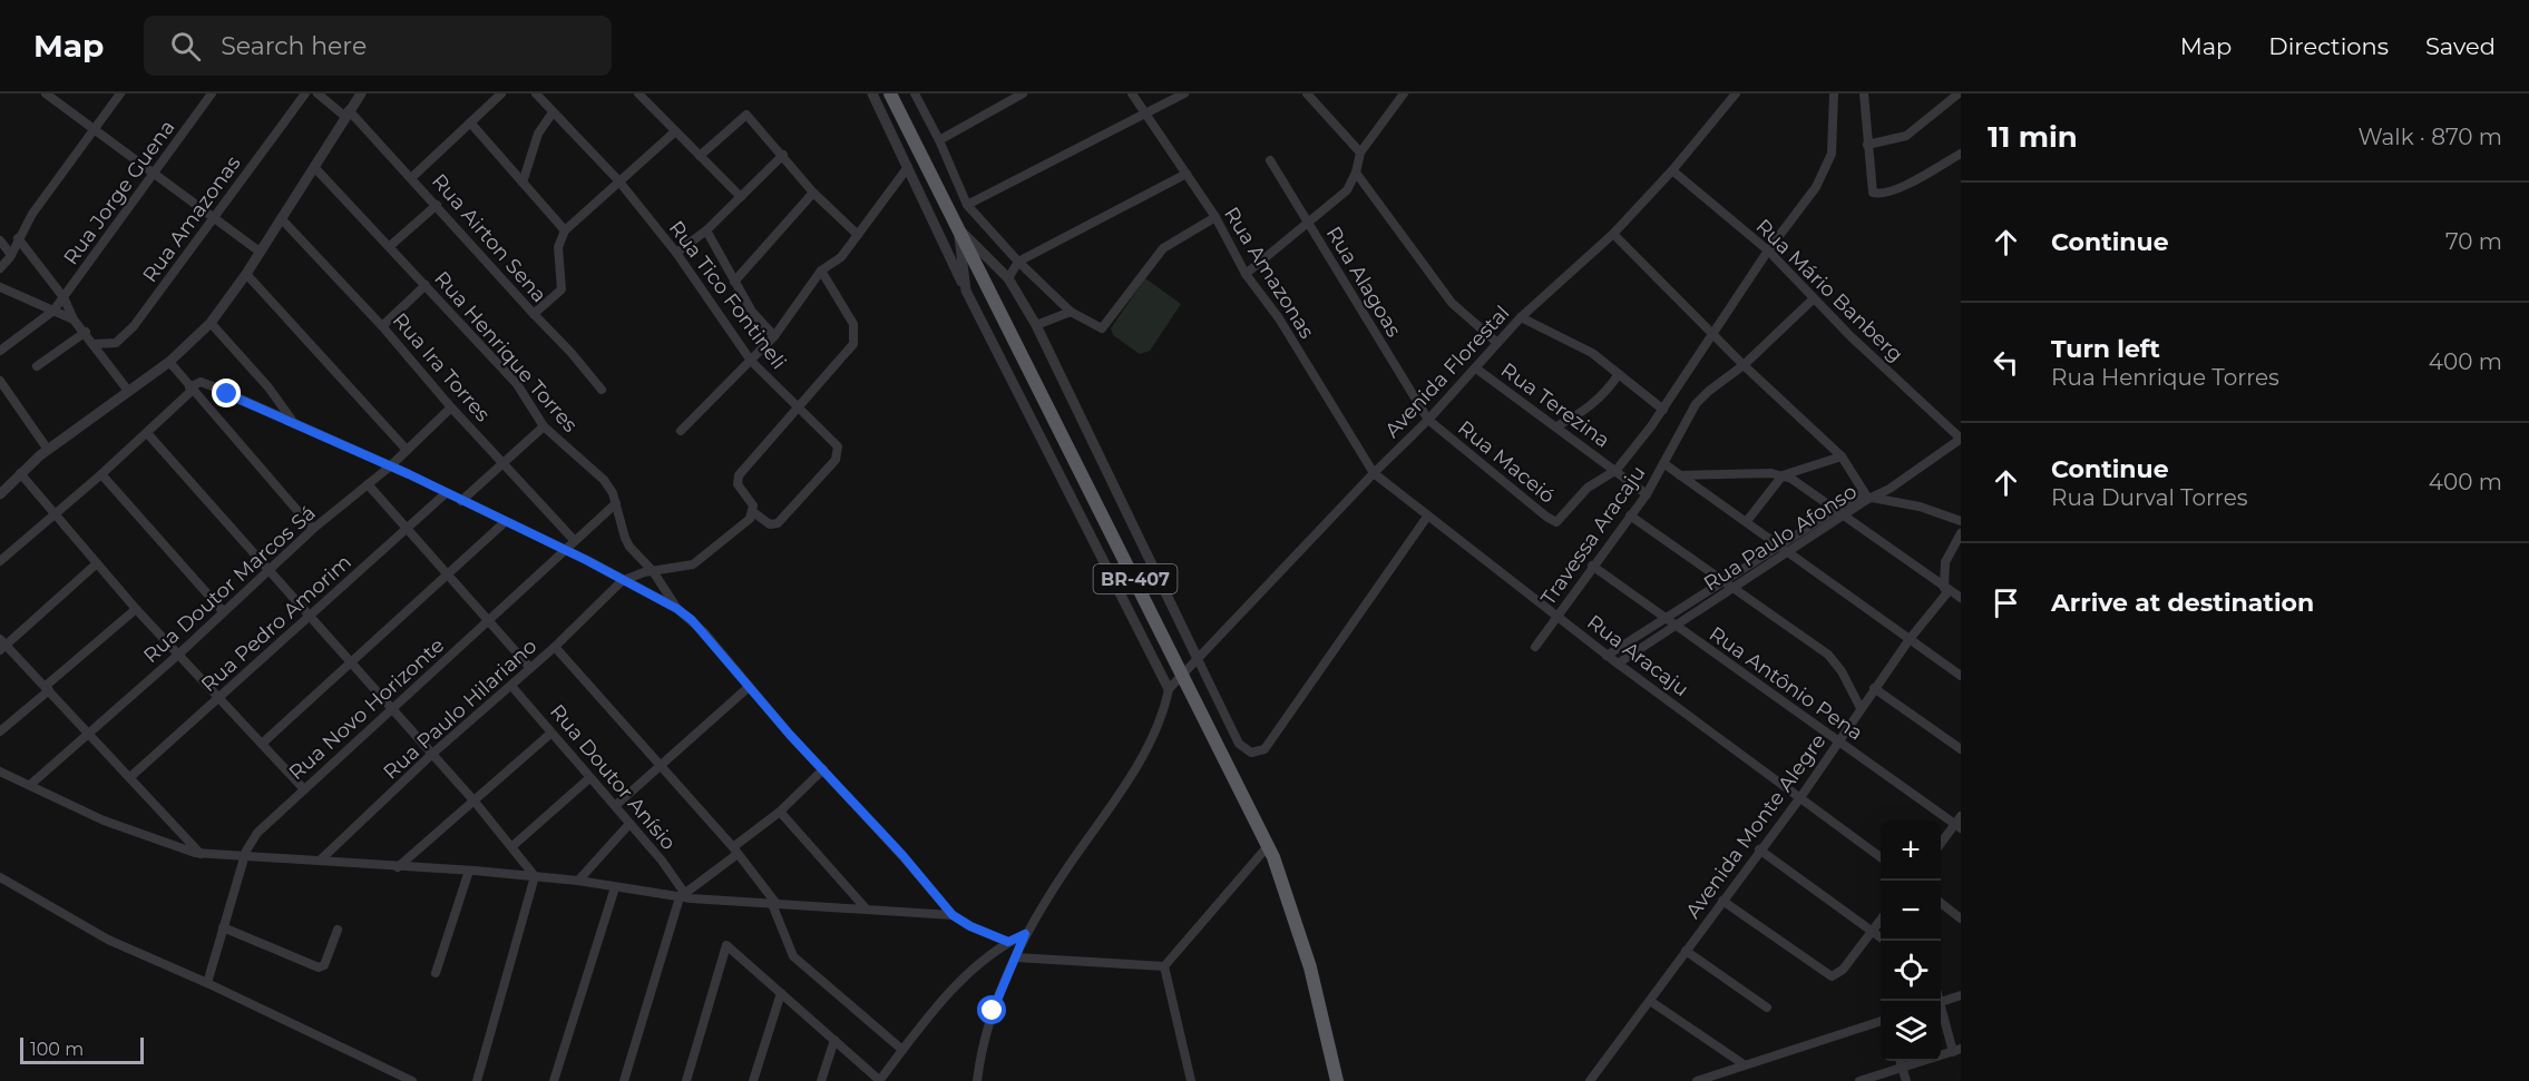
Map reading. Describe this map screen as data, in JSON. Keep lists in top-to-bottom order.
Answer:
{
  "streets": {
    "highway": ["BR-407"],
    "street": [
      "Rua Jorge Guena",
      "Rua Amazonas",
      "Rua Airton Sena",
      "Rua Alagoas",
      "Rua Mário Banberg",
      "Rua Tico Fontineli",
      "Rua Henrique Torres",
      "Rua Ira Torres",
      "Avenida Florestal",
      "Rua Terezina",
      "Rua Maceió",
      "Travessa Aracaju",
      "Rua Paulo Afonso",
      "Rua Doutor Marcos Sá",
      "Rua Pedro Amorim",
      "Rua Aracaju",
      "Rua Antônio Pena",
      "Rua Novo Horizonte",
      "Rua Paulo Hilariano",
      "Rua Doutor Anísio",
      "Avenida Monte Alegre"
    ]
  },
  "crossings": [
    ["Rua Amazonas", "Avenida Florestal"],
    ["Rua Amazonas", "Rua Aracaju"],
    ["Rua Alagoas", "Avenida Florestal"],
    ["Rua Alagoas", "Rua Maceió"],
    ["Rua Mário Banberg", "Avenida Florestal"],
    ["Rua Mário Banberg", "Travessa Aracaju"],
    ["Rua Mário Banberg", "Rua Paulo Afonso"],
    ["Rua Henrique Torres", "Rua Novo Horizonte"],
    ["Rua Ira Torres", "Rua Doutor Marcos Sá"],
    ["Rua Ira Torres", "Rua Novo Horizonte"],
    ["Avenida Florestal", "Rua Terezina"],
    ["Avenida Florestal", "Rua Maceió"],
    ["Avenida Florestal", "BR-407"],
    ["Avenida Florestal", "Rua Aracaju"],
    ["Rua Terezina", "Rua Maceió"],
    ["Rua Terezina", "Travessa Aracaju"],
    ["Travessa Aracaju", "Rua Aracaju"],
    ["Travessa Aracaju", "Rua Antônio Pena"],
    ["Rua Paulo Afonso", "Rua Aracaju"],
    ["Rua Paulo Afonso", "Rua Antônio Pena"],
    ["Rua Aracaju", "Avenida Monte Alegre"],
    ["Rua Antônio Pena", "Avenida Monte Alegre"],
    ["Rua Paulo Hilariano", "Rua Doutor Anísio"]
  ],
  "scale_bar": "100 m",
  "page": {
    "header": "Map",
    "search": "Search here",
    "nav": ["Map", "Directions", "Saved"],
    "heading": ["11 min", "Walk · 870 m"],
    "list": [
      ["Continue", "70 m"],
      ["Turn left", "Rua Henrique Torres", "400 m"],
      ["Continue", "Rua Durval Torres", "400 m"],
      "Arrive at destination"
    ],
    "map_buttons": ["+", "−"],
    "scale": "100 m"
  }
}
